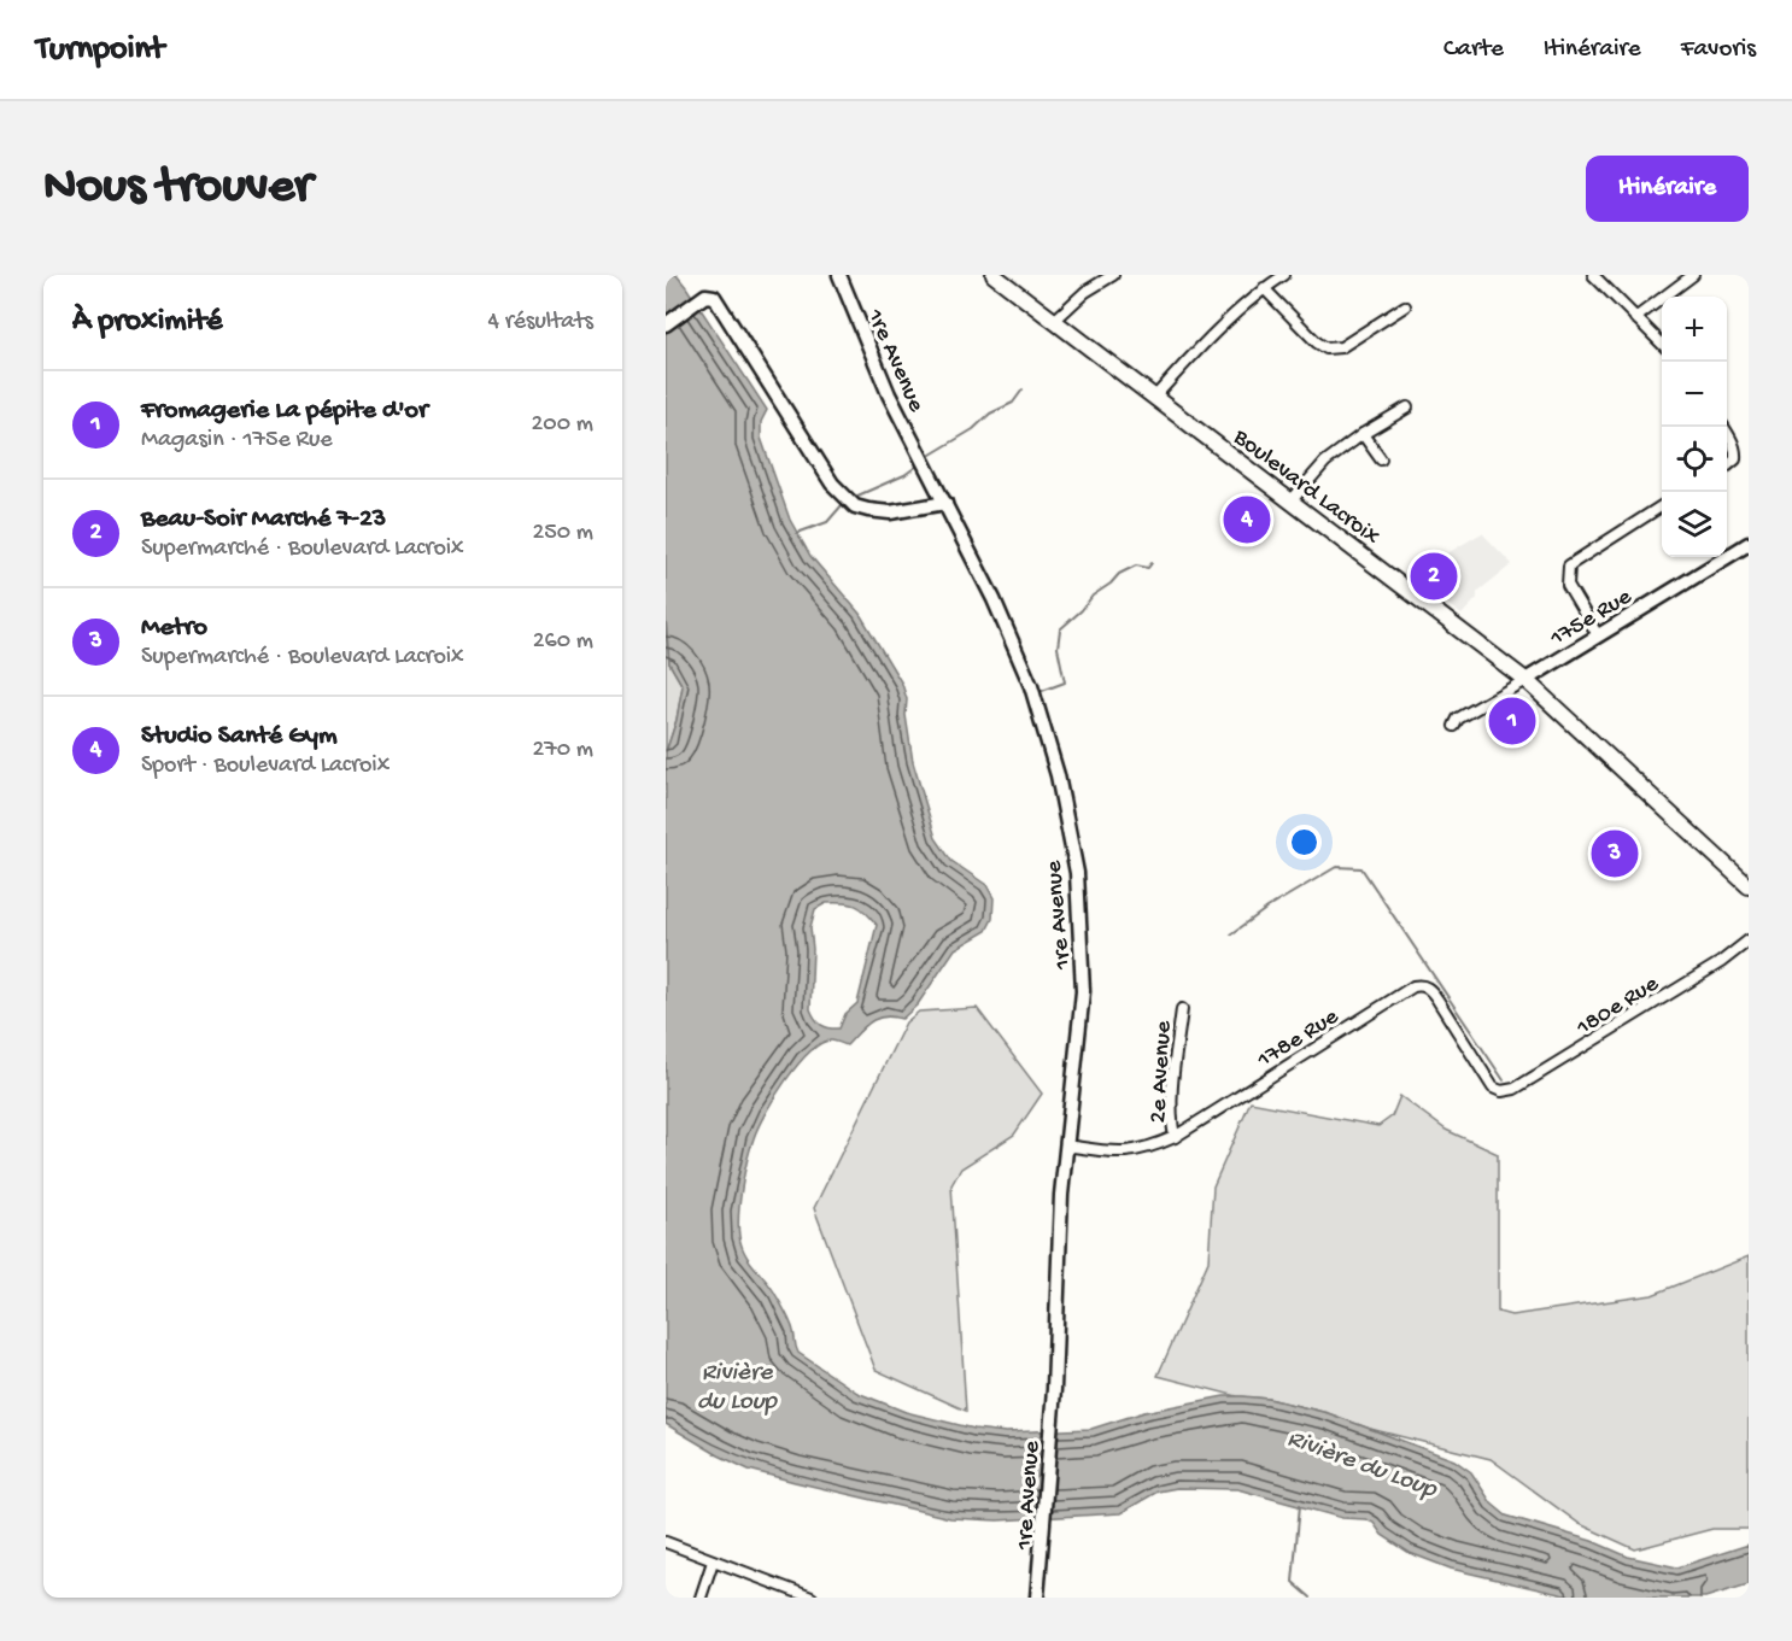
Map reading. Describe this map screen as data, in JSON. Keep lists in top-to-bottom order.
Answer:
{
  "streets": {
    "main road": ["1re Avenue", "Boulevard Lacroix", "175e Rue"],
    "street": ["180e Rue", "178e Rue", "2e Avenue"]
  },
  "crossings": [
    ["1re Avenue", "178e Rue"],
    ["Boulevard Lacroix", "175e Rue"],
    ["180e Rue", "178e Rue"],
    ["178e Rue", "2e Avenue"]
  ],
  "water": ["Rivière du Loup"],
  "page": {
    "header": "Turnpoint",
    "nav": ["Carte", "Itinéraire", "Favoris"],
    "buttons": "Itinéraire",
    "title": "Nous trouver",
    "heading": ["À proximité", "4 résultats"],
    "map_buttons": ["+", "−"],
    "list": [
      {
        "mark": "1",
        "name": "Fromagerie La pépite d'or",
        "note": "Magasin · 175e Rue",
        "value": "200 m"
      },
      {
        "mark": "2",
        "name": "Beau-Soir Marché 7-23",
        "note": "Supermarché · Boulevard Lacroix",
        "value": "250 m"
      },
      {
        "mark": "3",
        "name": "Metro",
        "note": "Supermarché · Boulevard Lacroix",
        "value": "260 m"
      },
      {
        "mark": "4",
        "name": "Studio Santé Gym",
        "note": "Sport · Boulevard Lacroix",
        "value": "270 m"
      }
    ],
    "pins": [
      "4",
      "2",
      "1",
      "3"
    ]
  }
}
